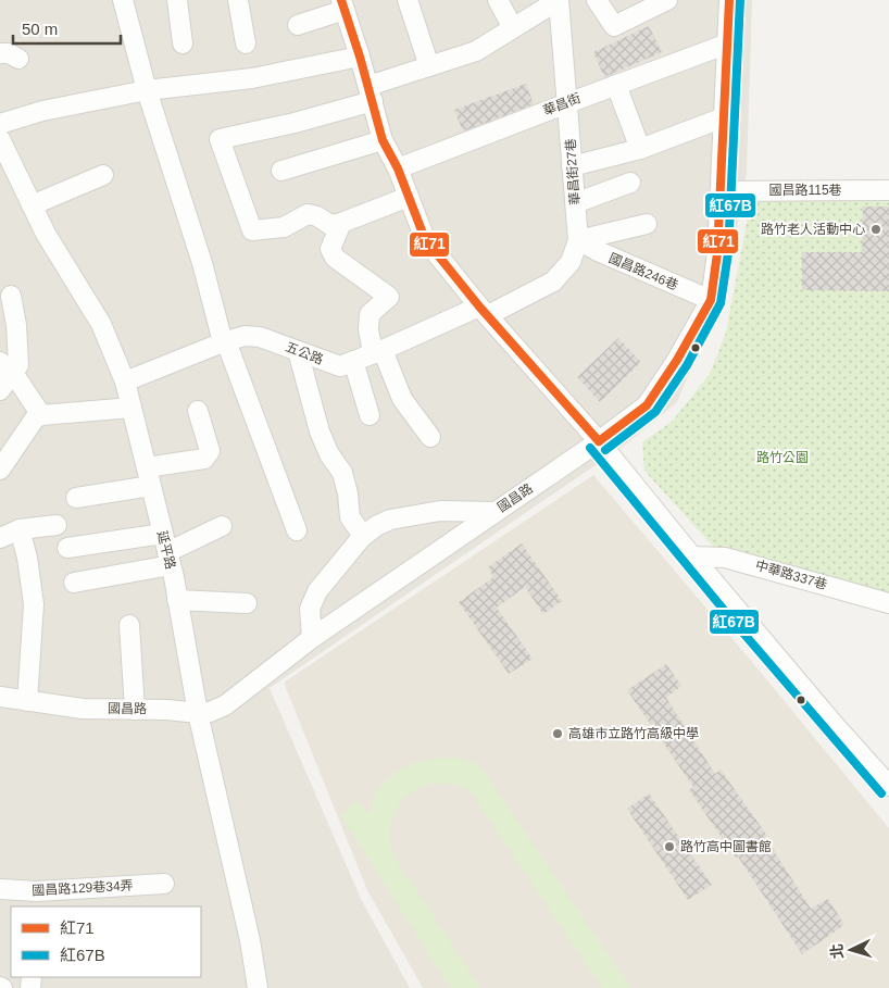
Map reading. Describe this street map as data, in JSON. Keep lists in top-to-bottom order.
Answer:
{
  "streets": {
    "street": [
      "華昌街",
      "華昌街27巷",
      "國昌路115巷",
      "國昌路246巷",
      "五公路",
      "國昌路",
      "延平路",
      "中華路337巷",
      "國昌路129巷34弄"
    ]
  },
  "crossings": [
    ["華昌街", "華昌街27巷"],
    ["華昌街", "國昌路"],
    ["華昌街27巷", "國昌路246巷"],
    ["華昌街27巷", "五公路"],
    ["國昌路115巷", "國昌路"],
    ["國昌路246巷", "五公路"],
    ["國昌路246巷", "國昌路"],
    ["五公路", "延平路"],
    ["國昌路", "延平路"]
  ],
  "parks": ["路竹公園"],
  "places": ["路竹老人活動中心", "高雄市立路竹高級中學", "路竹高中圖書館"],
  "lines": ["transit line 紅71", "transit line 紅67B"],
  "legend": ["紅71", "紅67B"],
  "scale_bar": "50 m",
  "north": "left"
}
